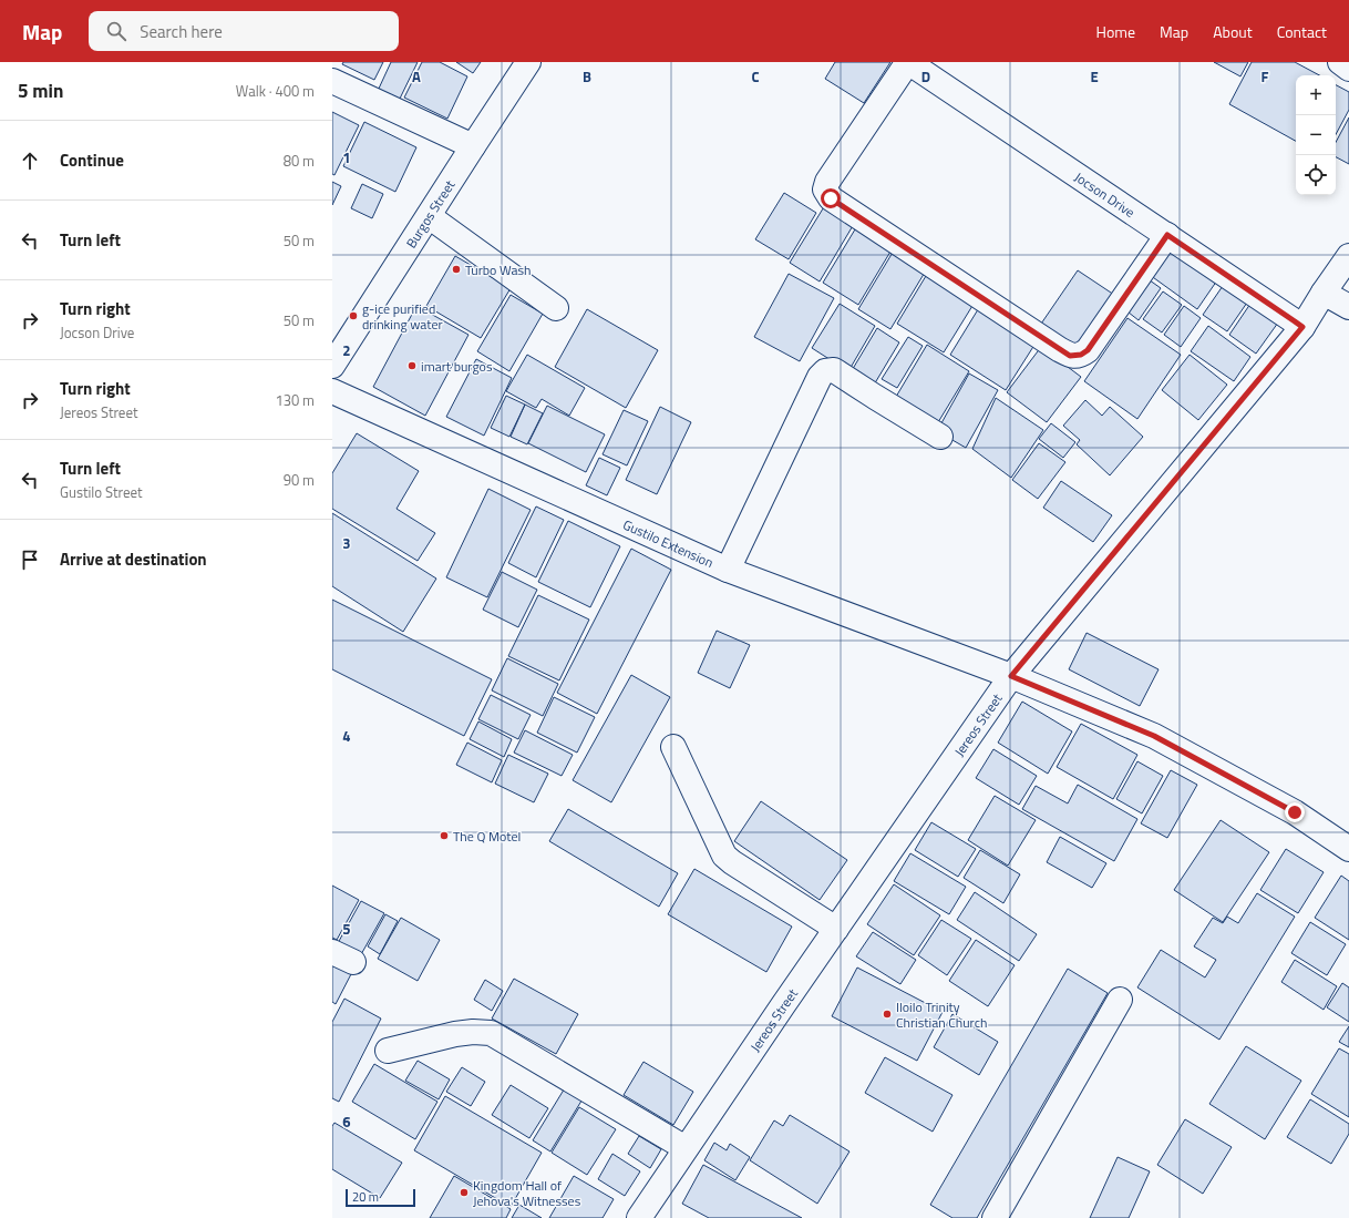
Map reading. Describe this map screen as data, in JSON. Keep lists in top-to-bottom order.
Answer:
{
  "streets": {
    "street": [
      "Jocson Drive",
      "Burgos Street",
      "Gustilo Extension",
      "Jereos Street"
    ]
  },
  "crossings": [
    ["Jocson Drive", "Jereos Street"],
    ["Gustilo Extension", "Jereos Street"]
  ],
  "places": [
    "Turbo Wash",
    "g-ice purified drinking water",
    "imart burgos",
    "The Q Motel",
    "Iloilo Trinity Christian Church",
    "Kingdom Hall of Jehova's Witnesses"
  ],
  "scale_bar": "20 m",
  "page": {
    "header": "Map",
    "search": "Search here",
    "nav": [
      "Home",
      "Map",
      "About",
      "Contact"
    ],
    "heading": ["5 min", "Walk · 400 m"],
    "map_buttons": ["+", "−"],
    "list": [
      ["Continue", "80 m"],
      ["Turn left", "50 m"],
      ["Turn right", "Jocson Drive", "50 m"],
      ["Turn right", "Jereos Street", "130 m"],
      ["Turn left", "Gustilo Street", "90 m"],
      "Arrive at destination"
    ],
    "scale": "20 m"
  },
  "grid": {
    "columns": [
      "A",
      "B",
      "C",
      "D",
      "E",
      "F"
    ],
    "rows": [
      "1",
      "2",
      "3",
      "4",
      "5",
      "6"
    ]
  }
}
